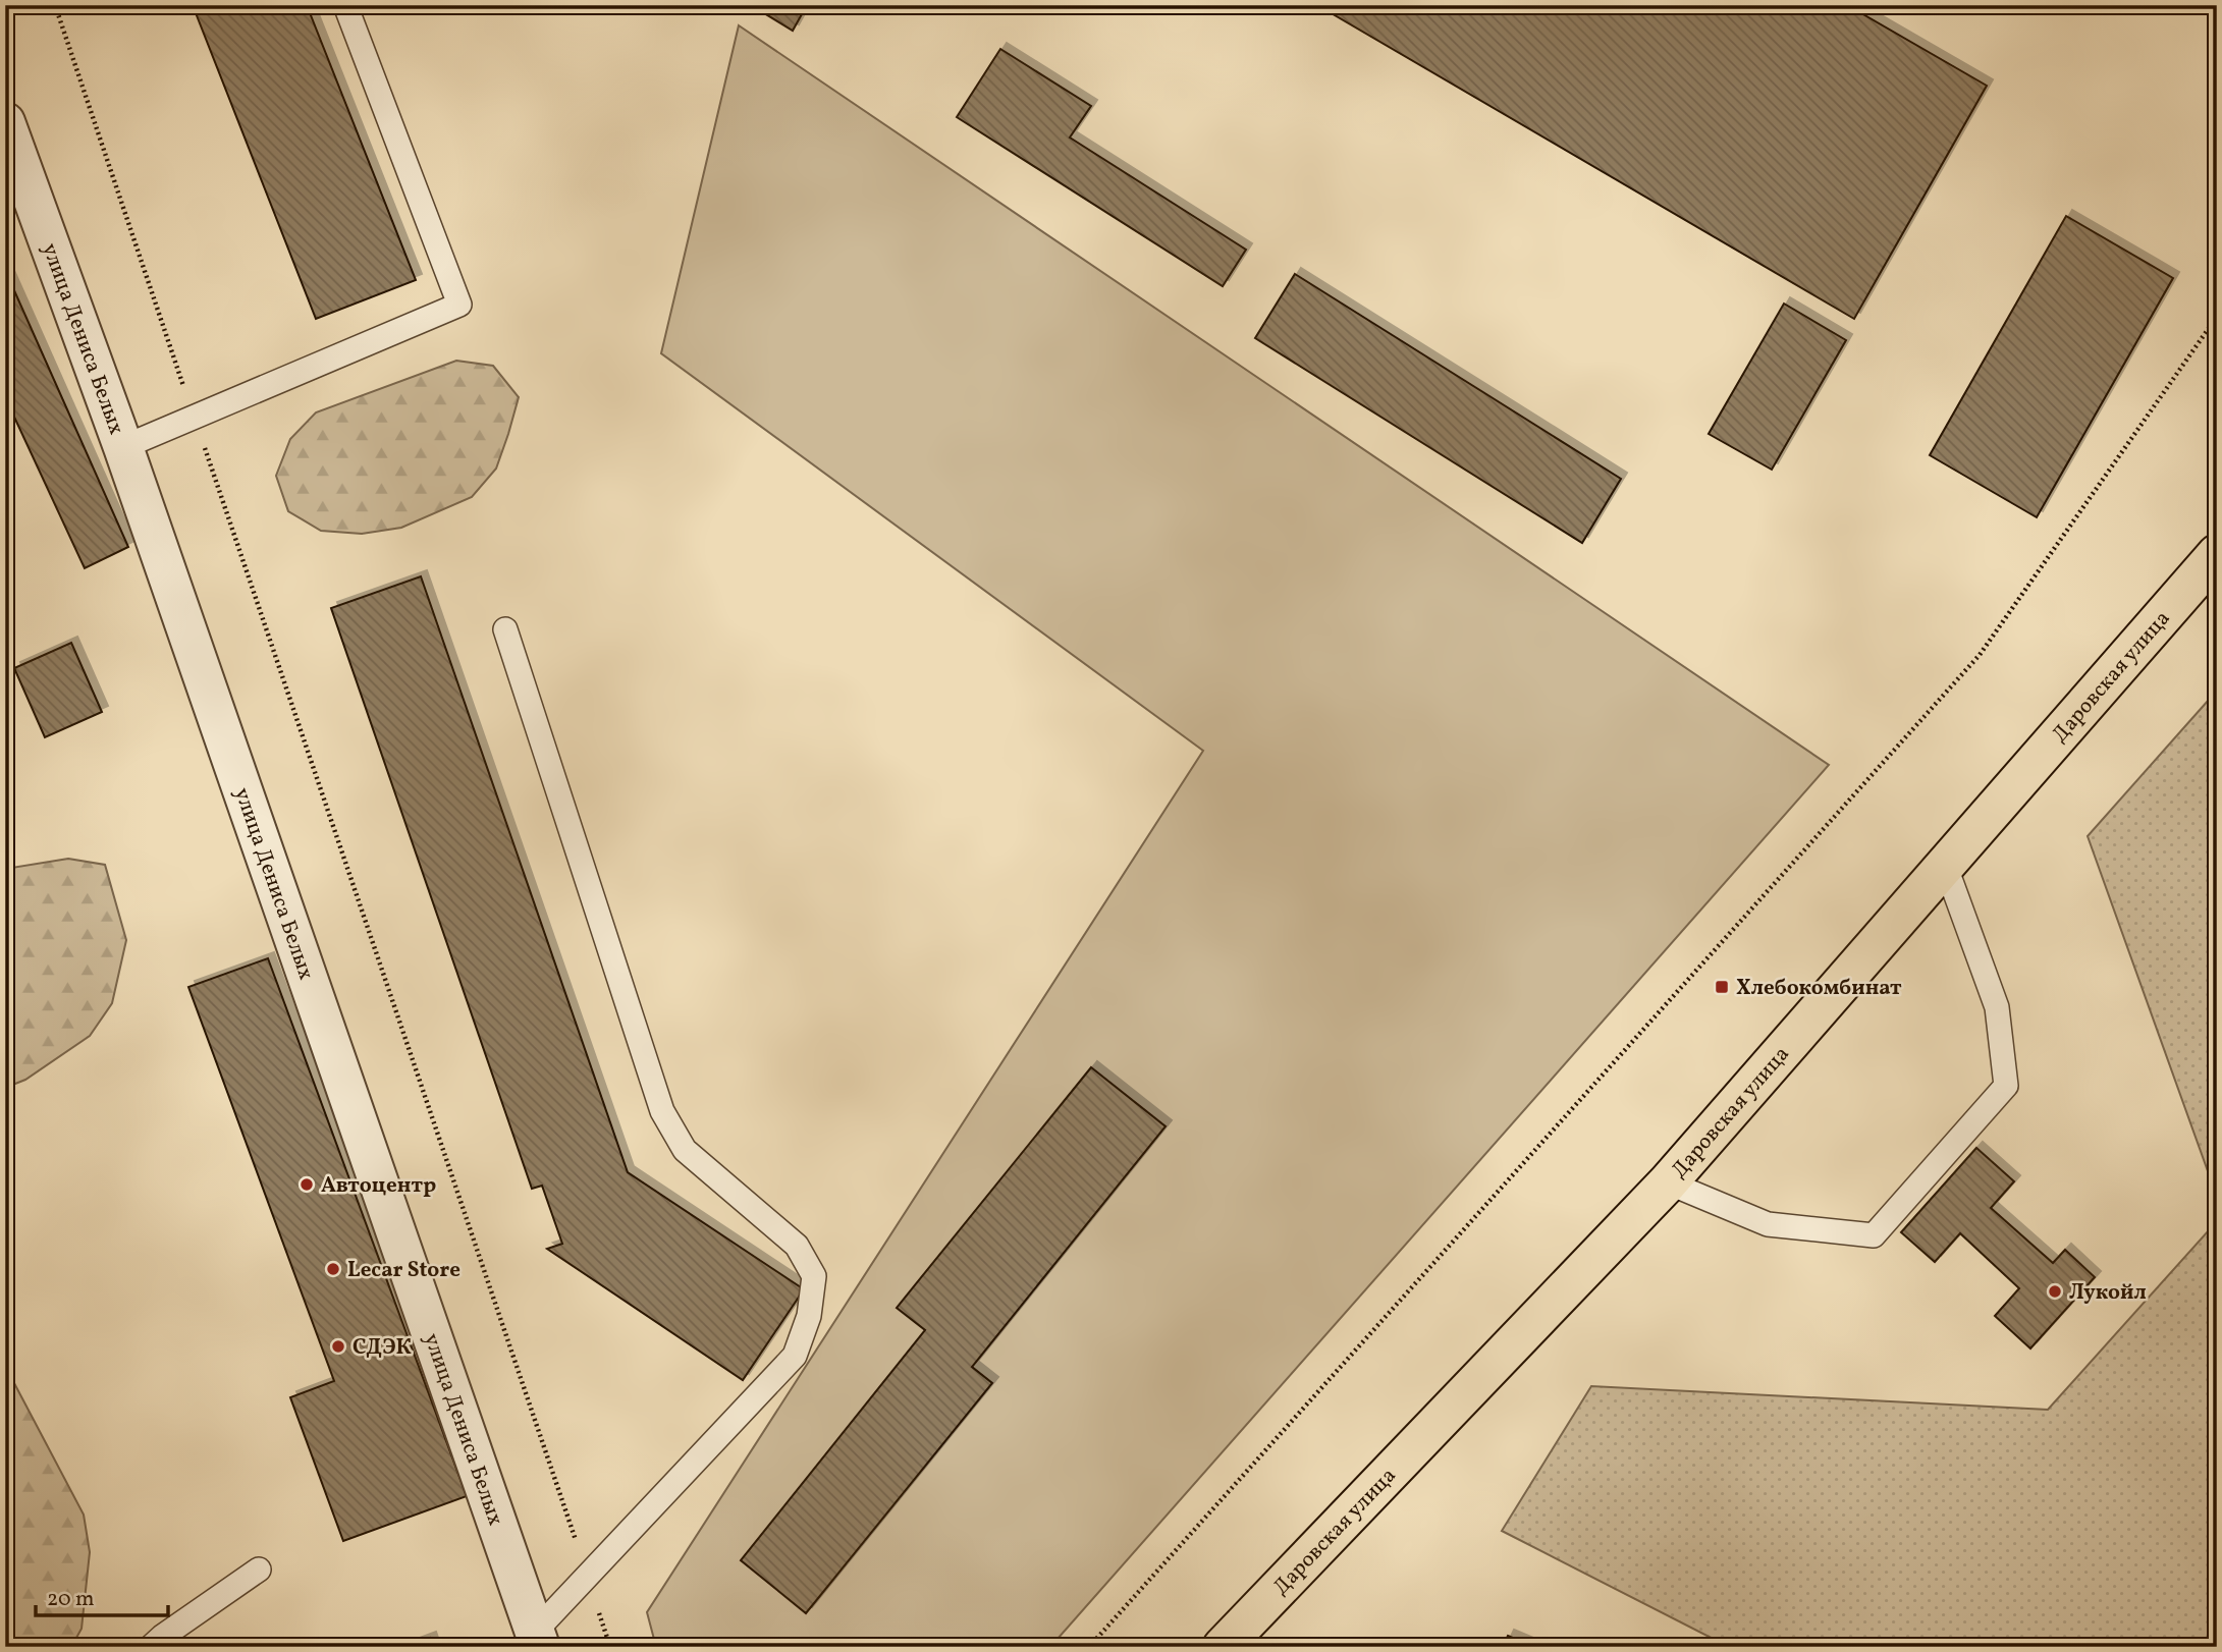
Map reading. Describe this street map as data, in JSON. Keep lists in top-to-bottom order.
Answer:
{
  "streets": {
    "highway": ["Даровская улица"],
    "street": ["улица Дениса Белых"]
  },
  "places": {
    "transit": ["Хлебокомбинат"],
    "other": [
      "Автоцентр",
      "Lecar Store",
      "Лукойл",
      "СДЭК"
    ]
  },
  "scale_bar": "20 m"
}
